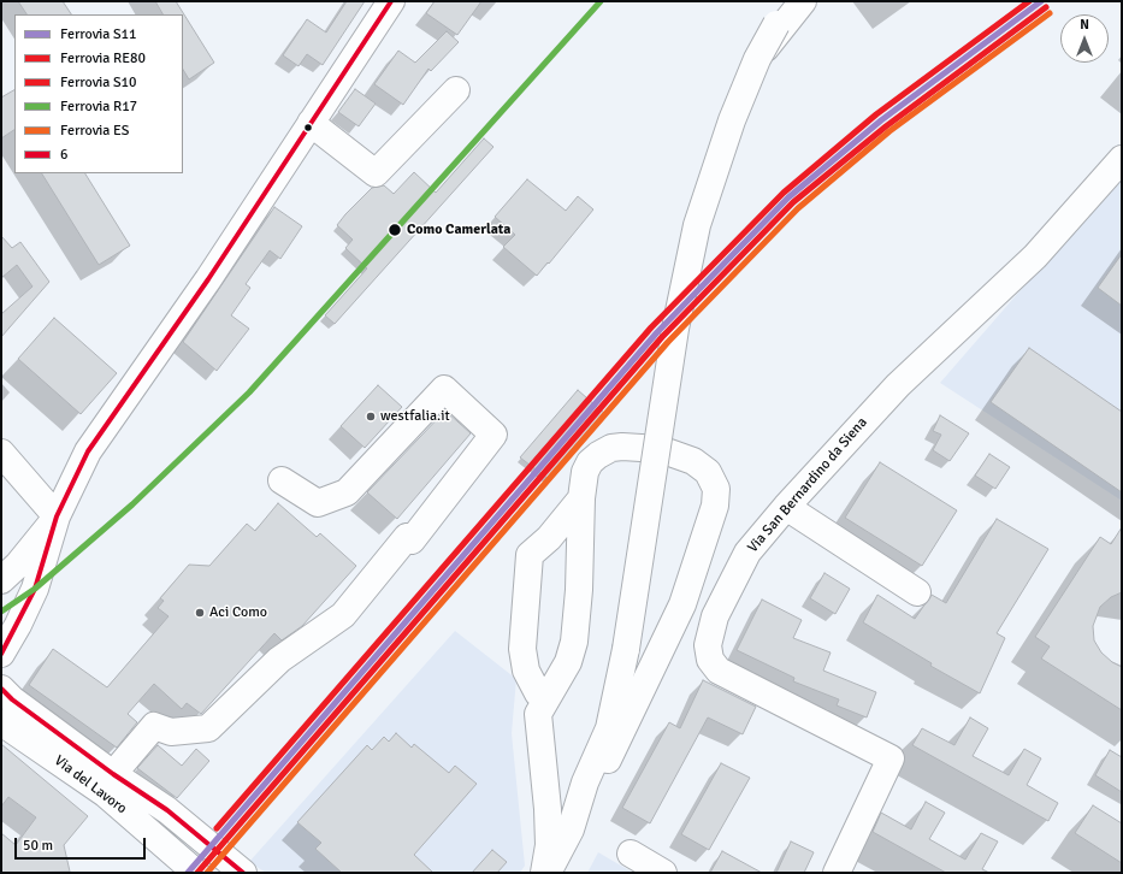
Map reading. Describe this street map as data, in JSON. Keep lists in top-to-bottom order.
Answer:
{
  "streets": {
    "street": ["Via San Bernardino da Siena", "Via del Lavoro"]
  },
  "places": ["Como Camerlata", "westfalia.it", "Aci Como"],
  "lines": [
    "rail line S11",
    "rail line S10",
    "rail line R17",
    "transit line 6",
    "rail line RE80",
    "rail line ES"
  ],
  "legend": [
    "Ferrovia S11",
    "Ferrovia RE80",
    "Ferrovia S10",
    "Ferrovia R17",
    "Ferrovia ES",
    "6"
  ],
  "scale_bar": "50 m",
  "north": "top"
}
